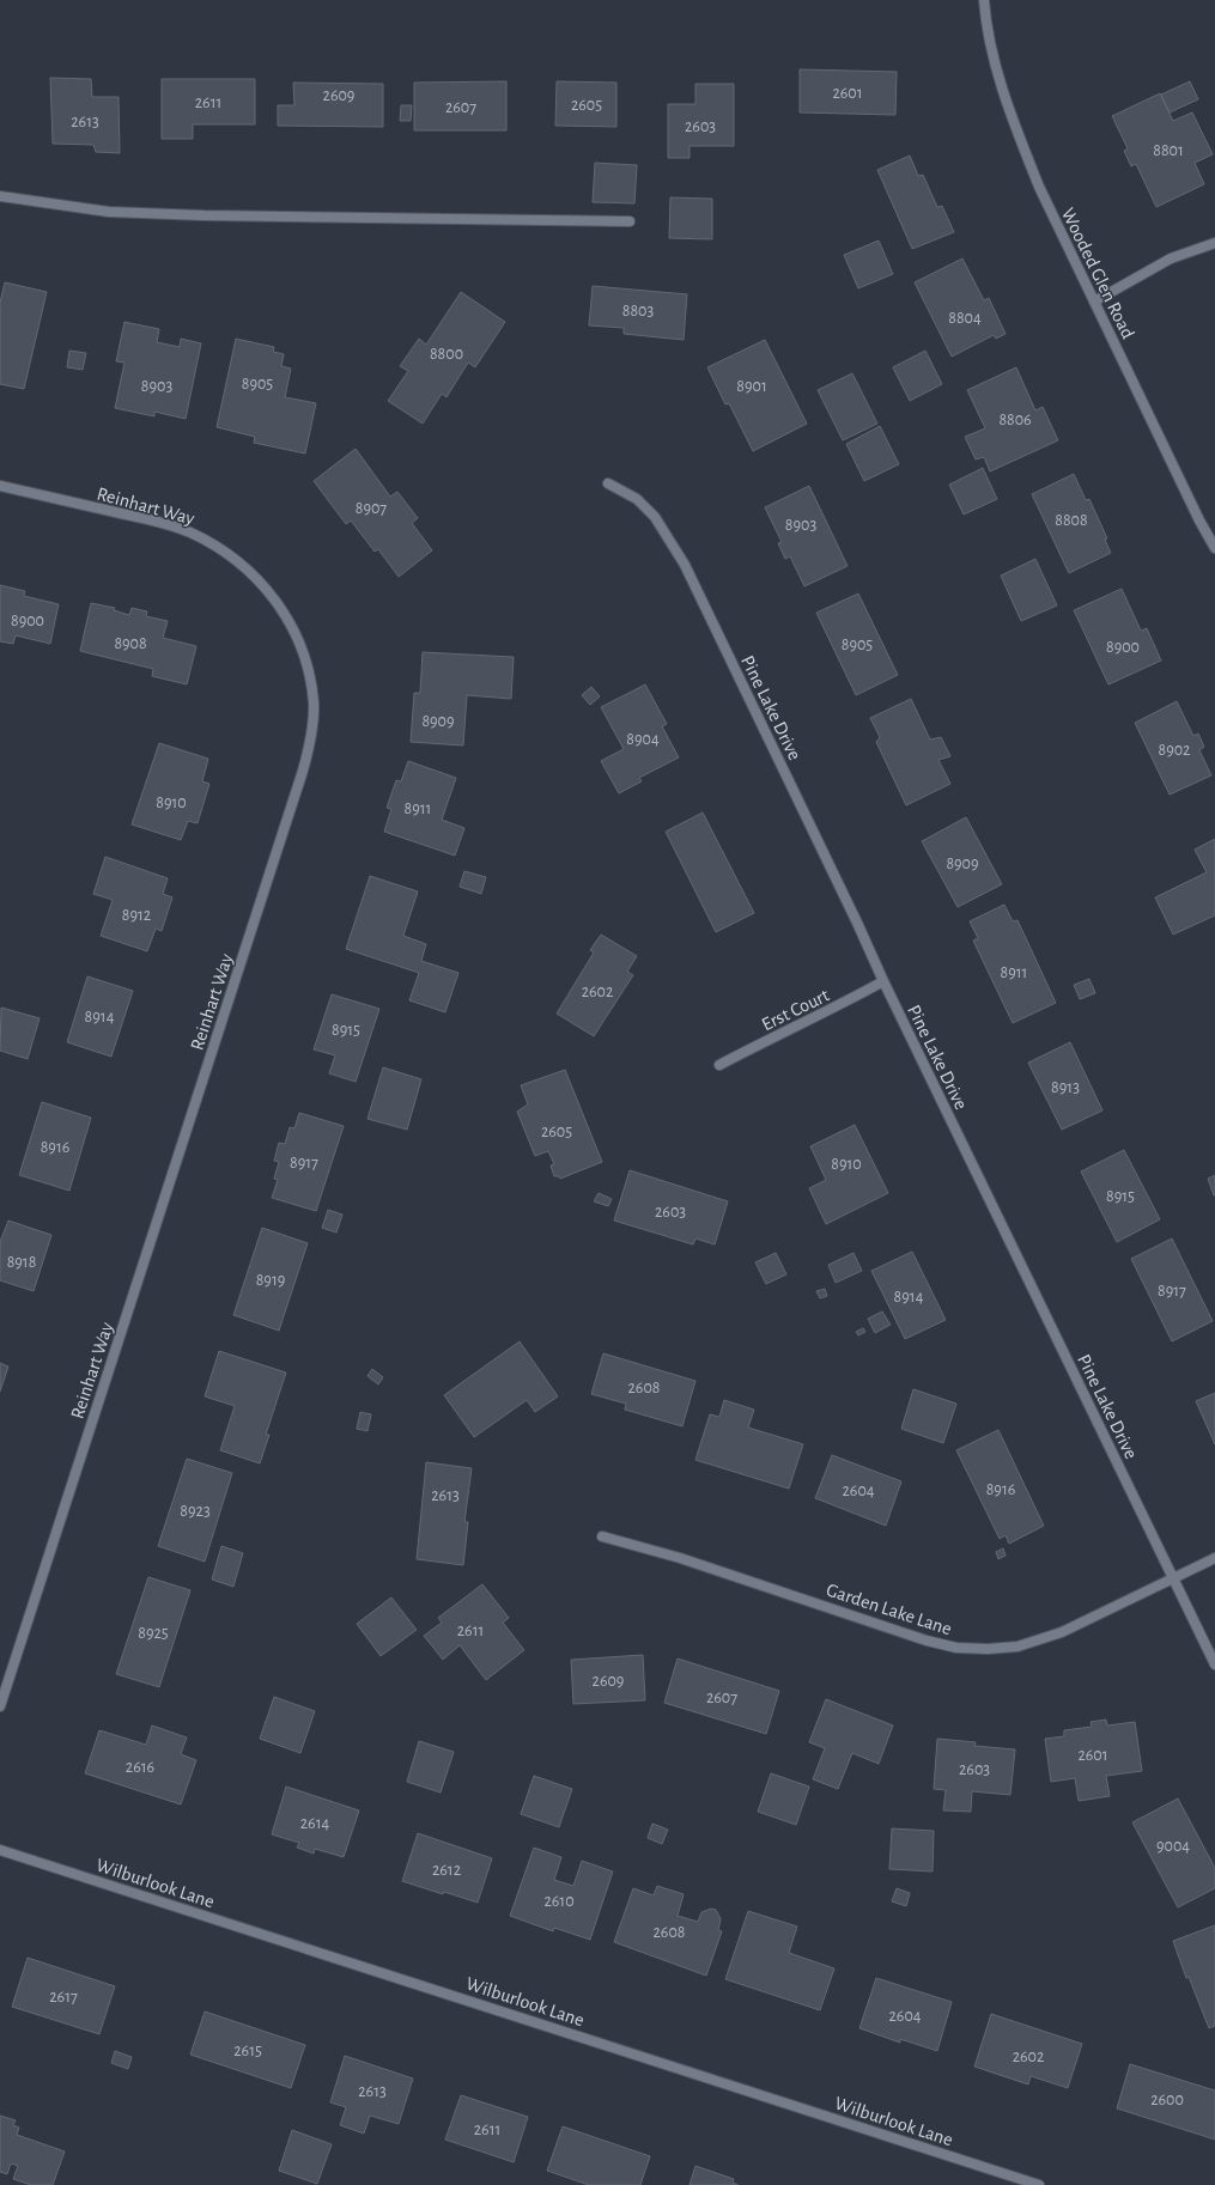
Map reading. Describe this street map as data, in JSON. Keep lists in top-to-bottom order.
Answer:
{
  "streets": {
    "street": [
      "Wooded Glen Road",
      "Reinhart Way",
      "Pine Lake Drive",
      "Erst Court",
      "Garden Lake Lane",
      "Wilburlook Lane"
    ]
  },
  "crossings": [
    ["Pine Lake Drive", "Erst Court"],
    ["Pine Lake Drive", "Garden Lake Lane"]
  ],
  "house_numbers": [
    "2601",
    "2609",
    "2611",
    "2605",
    "2607",
    "2613",
    "2603",
    "8801",
    "8803",
    "8804",
    "8800",
    "8905",
    "8903",
    "8901",
    "8806",
    "8907",
    "8808",
    "8903",
    "8900",
    "8908",
    "8905",
    "8900",
    "8909",
    "8904",
    "8902",
    "8910",
    "8911",
    "8909",
    "8912",
    "8911",
    "2602",
    "8914",
    "8915",
    "8913",
    "2605",
    "8916",
    "8917",
    "8910",
    "8915",
    "2603",
    "8918",
    "8919",
    "8917",
    "8914",
    "2608",
    "8916",
    "2604",
    "2613",
    "8923",
    "2611",
    "8925",
    "2609",
    "2607",
    "2601",
    "2616",
    "2603",
    "2614",
    "9004",
    "2612",
    "2610",
    "2608",
    "2617",
    "2604",
    "2615",
    "2602",
    "2613",
    "2600",
    "2611"
  ]
}
